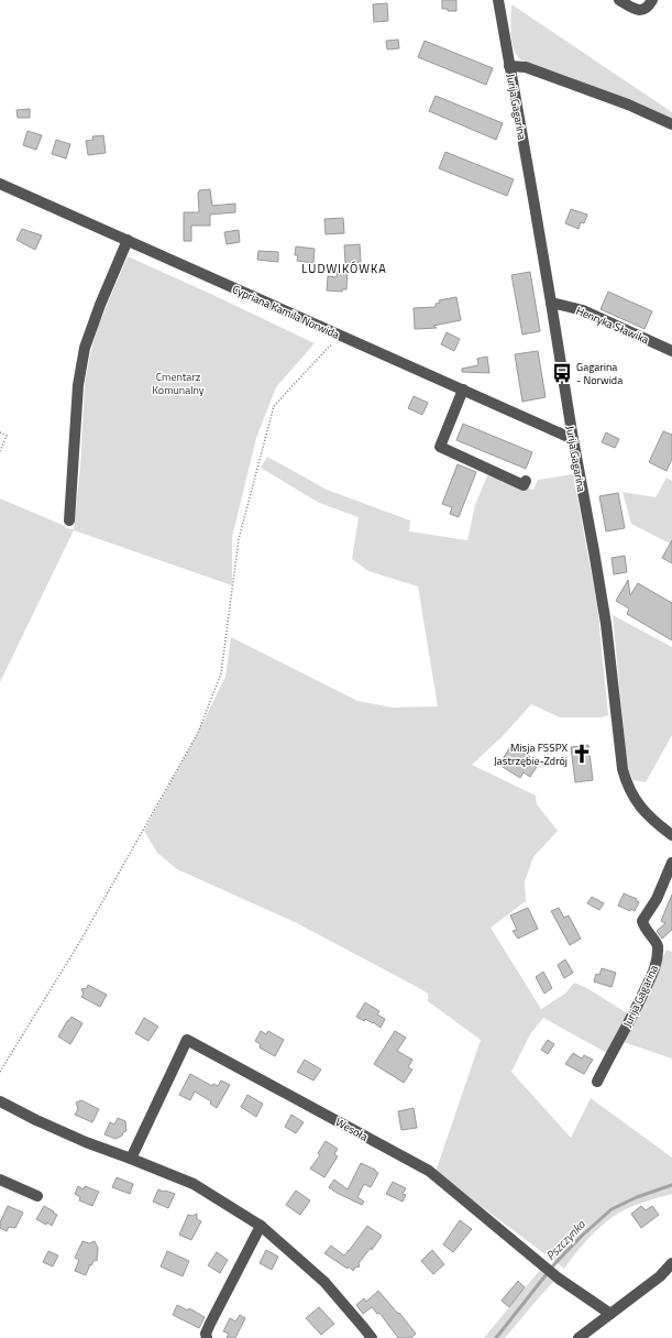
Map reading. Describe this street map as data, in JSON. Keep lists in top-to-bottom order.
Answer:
{
  "streets": {
    "street": [
      "Jurija Gagarina",
      "Cypriana Kamila Norwida",
      "Henryka Sławika",
      "Wesoła"
    ]
  },
  "crossings": [
    ["Jurija Gagarina", "Cypriana Kamila Norwida"],
    ["Jurija Gagarina", "Henryka Sławika"]
  ],
  "districts": ["LUDWIKÓWKA"],
  "water": ["Pszczynka"],
  "parks": ["Cmentarz Komunalny"],
  "places": {
    "bus stop": ["Gagarina - Norwida"],
    "church": ["Misja FSSPX Jastrzębie-Zdrój"]
  }
}
